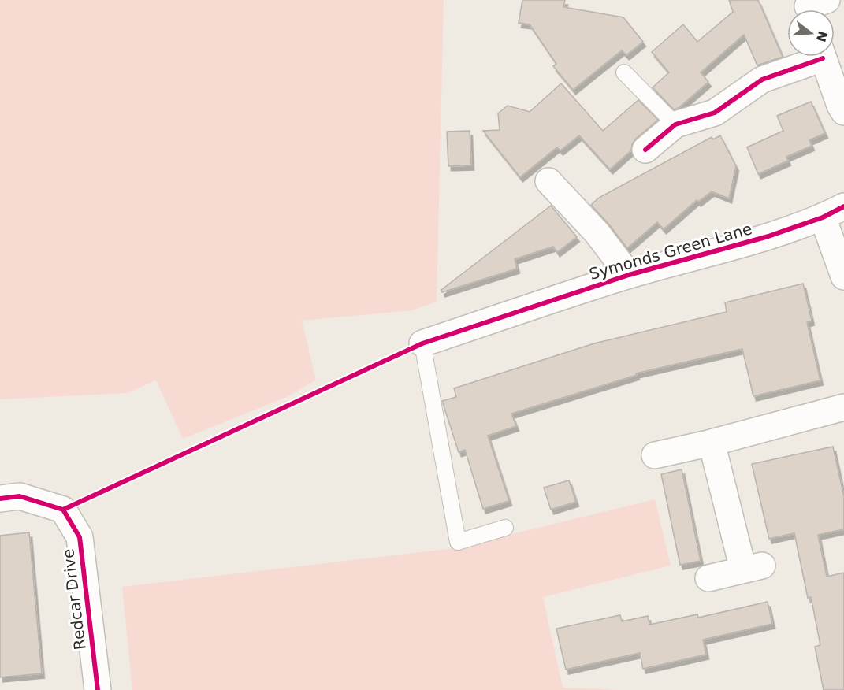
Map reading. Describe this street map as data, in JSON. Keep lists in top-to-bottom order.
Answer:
{
  "streets": {
    "street": ["Symonds Green Lane", "Redcar Drive"]
  },
  "north": "right"
}
